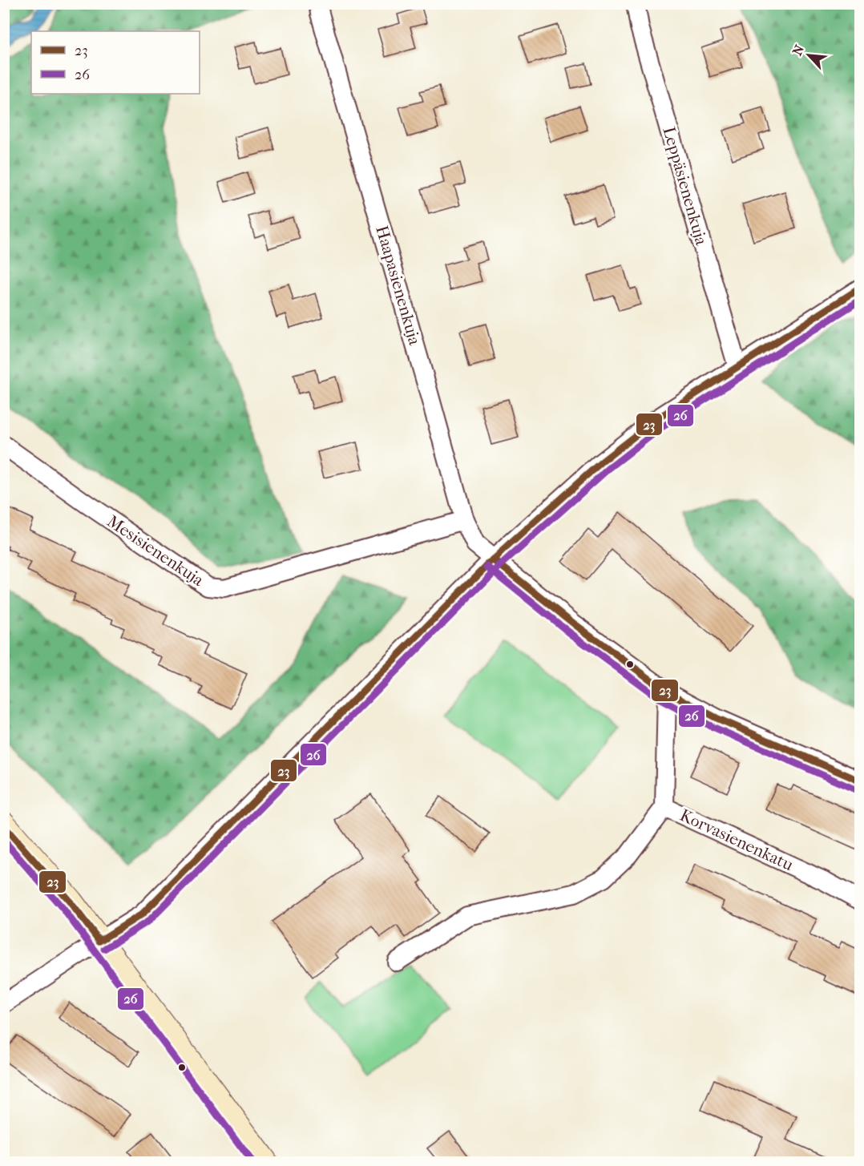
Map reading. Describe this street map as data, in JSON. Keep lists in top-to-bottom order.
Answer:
{
  "streets": {
    "street": [
      "Leppäsienenkuja",
      "Haapasienenkuja",
      "Mesisienenkuja",
      "Korvasienenkatu"
    ]
  },
  "crossings": [
    ["Haapasienenkuja", "Mesisienenkuja"],
    ["Haapasienenkuja", "Korvasienenkatu"]
  ],
  "lines": ["transit line 23", "transit line 26"],
  "legend": ["23", "26"],
  "north": "top left"
}
